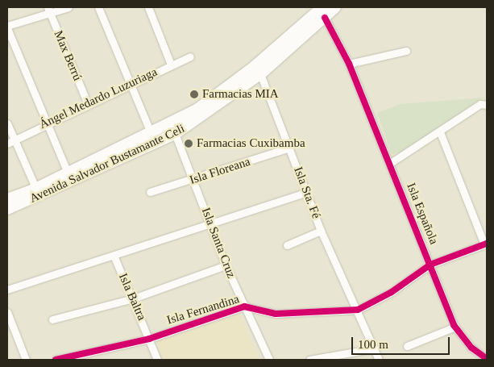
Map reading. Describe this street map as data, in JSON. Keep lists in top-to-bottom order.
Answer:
{
  "streets": {
    "main road": ["Avenida Salvador Bustamante Celi"],
    "street": [
      "Max Berrú",
      "Ángel Medardo Luzuriaga",
      "Isla Floreana",
      "Isla Sta. Fé",
      "Isla Española",
      "Isla Santa Cruz",
      "Isla Baltra",
      "Isla Fernandina"
    ]
  },
  "crossings": [
    ["Max Berrú", "Ángel Medardo Luzuriaga"],
    ["Avenida Salvador Bustamante Celi", "Isla Sta. Fé"],
    ["Avenida Salvador Bustamante Celi", "Isla Española"],
    ["Avenida Salvador Bustamante Celi", "Isla Santa Cruz"],
    ["Isla Floreana", "Isla Sta. Fé"],
    ["Isla Floreana", "Isla Santa Cruz"],
    ["Isla Sta. Fé", "Isla Fernandina"],
    ["Isla Española", "Isla Fernandina"],
    ["Isla Santa Cruz", "Isla Fernandina"],
    ["Isla Baltra", "Isla Fernandina"]
  ],
  "places": ["Farmacias MIA", "Farmacias Cuxibamba"],
  "scale_bar": "100 m"
}
